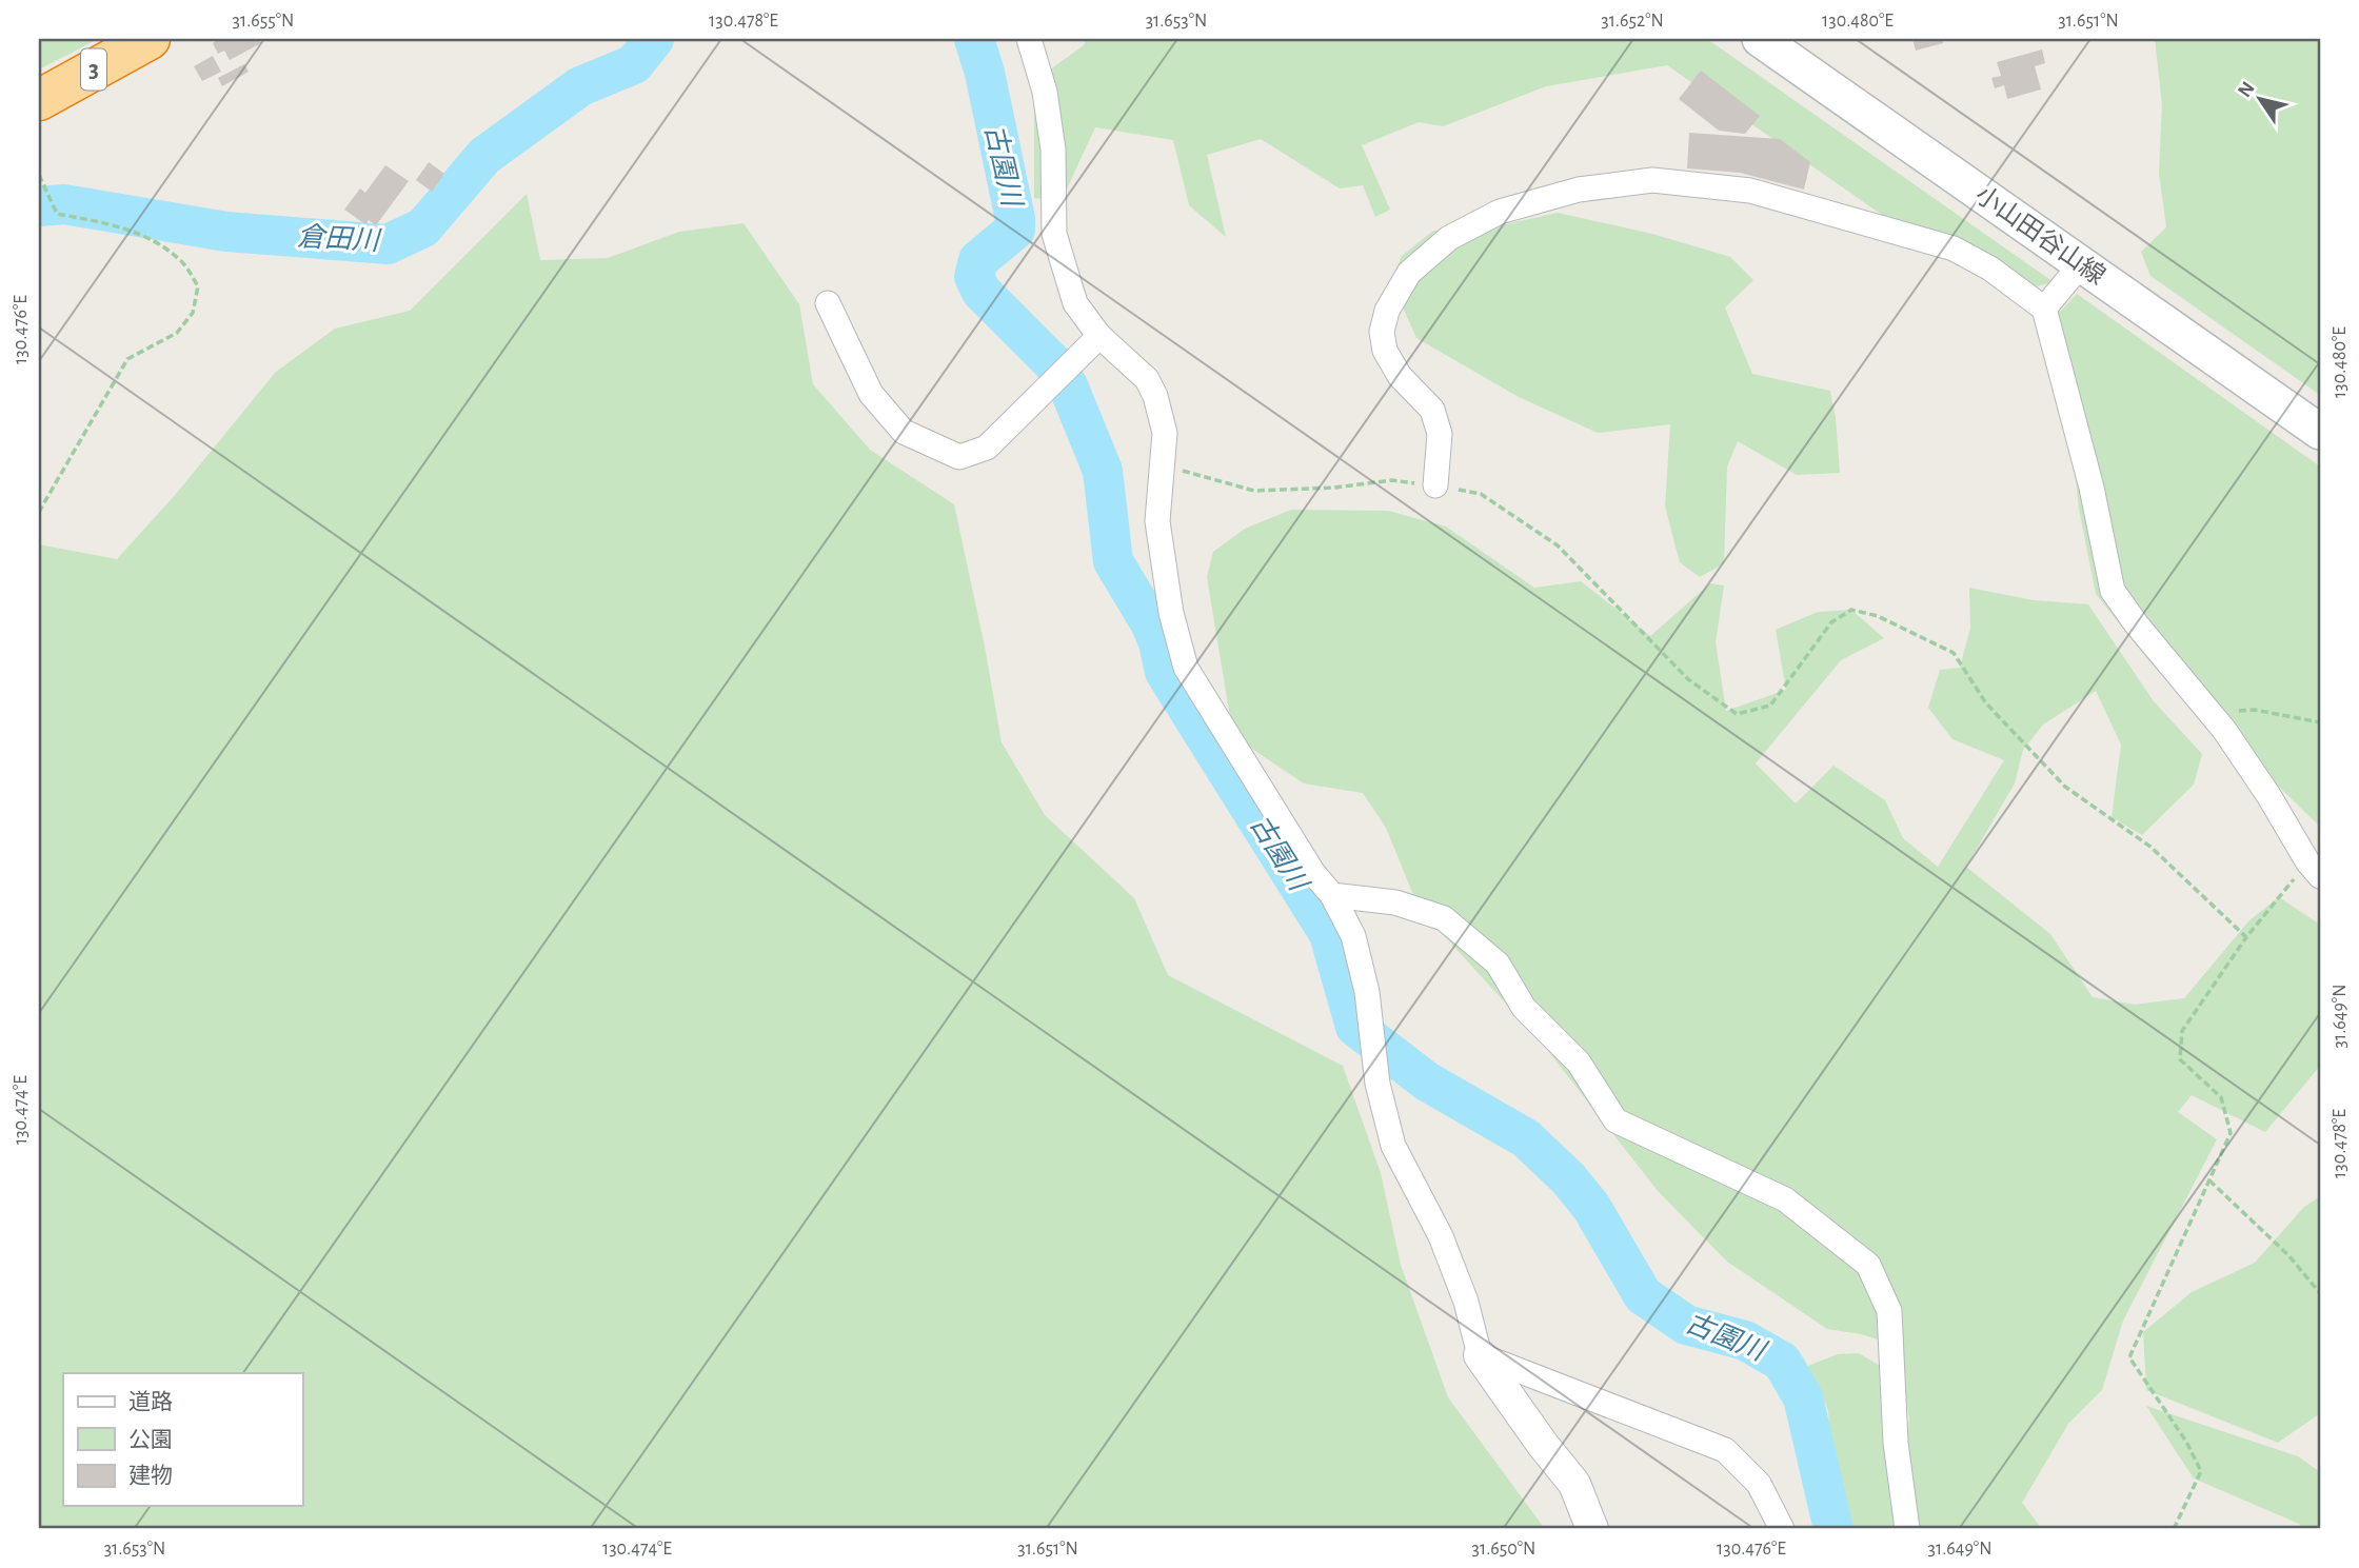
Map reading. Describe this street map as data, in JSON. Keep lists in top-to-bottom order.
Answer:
{
  "streets": {
    "highway": ["3"],
    "main road": ["小山田谷山線"]
  },
  "water": ["古園川", "倉田川"],
  "legend": ["道路", "公園", "建物"],
  "north": "top left",
  "coordinates": [
    "31.655°N",
    "130.478°E",
    "31.653°N",
    "31.652°N",
    "130.480°E",
    "31.651°N",
    "130.476°E",
    "31.649°N",
    "130.474°E",
    "31.650°N"
  ]
}
